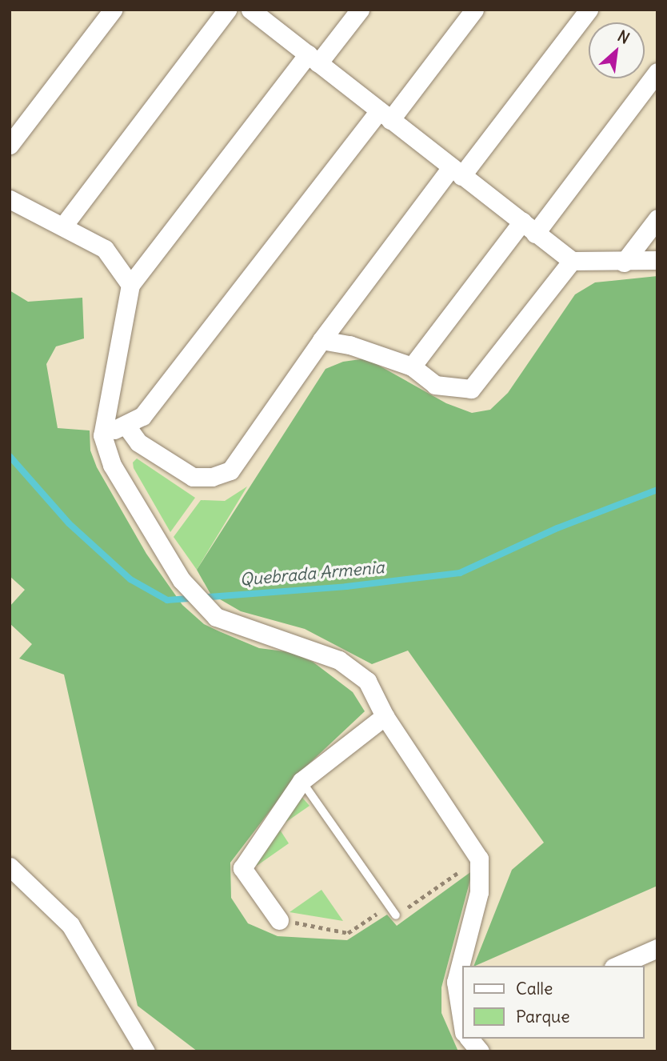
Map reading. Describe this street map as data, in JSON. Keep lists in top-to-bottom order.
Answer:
{
  "water": ["Quebrada Armenia"],
  "legend": ["Calle", "Parque"],
  "north": "top right"
}
